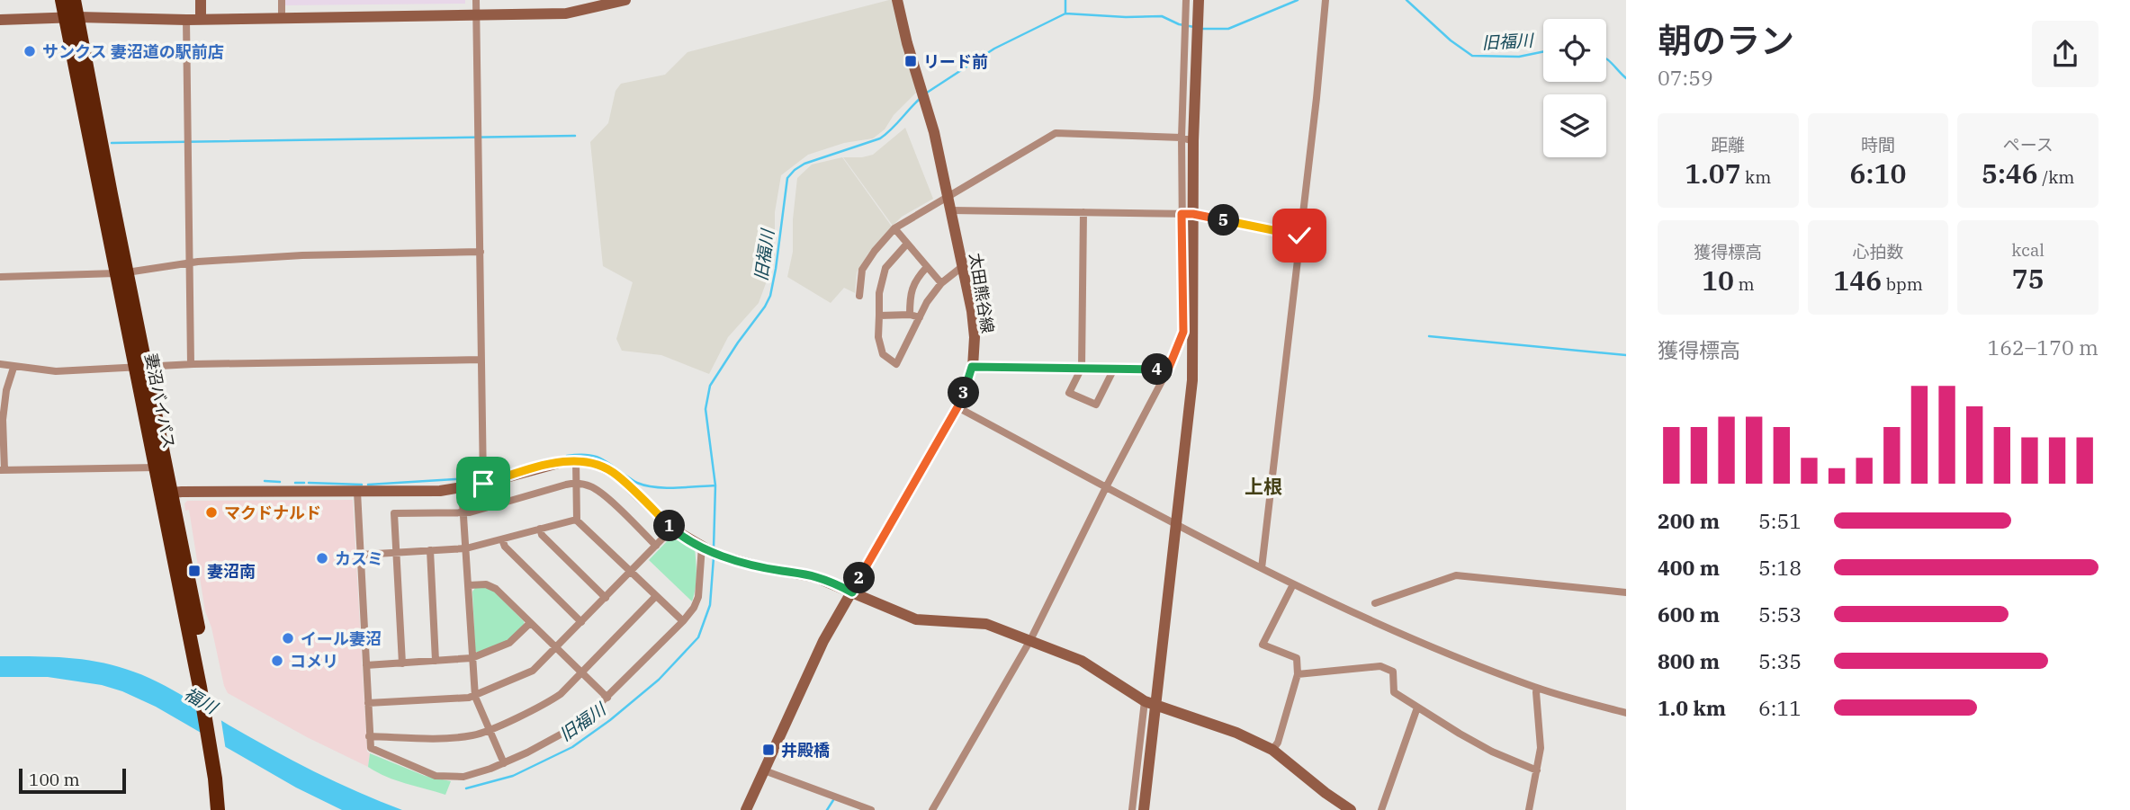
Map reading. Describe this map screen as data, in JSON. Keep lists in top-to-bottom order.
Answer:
{
  "streets": {
    "highway": ["妻沼バイパス"],
    "street": ["太田熊谷線"]
  },
  "districts": ["上根"],
  "water": ["旧福川", "福川"],
  "places": {
    "other": [
      "サンクス 妻沼道の駅前店",
      "マクドナルド",
      "カスミ",
      "イール妻沼",
      "コメリ"
    ],
    "transit": ["リード前", "妻沼南", "井殿橋"]
  },
  "scale_bar": "100 m",
  "page": {
    "heading": ["朝のラン", "07:59"],
    "stats": [
      ["距離", "1.07 km"],
      ["時間", "6:10"],
      ["ペース", "5:46 /km"],
      ["獲得標高", "10 m"],
      ["心拍数", "146 bpm"],
      ["kcal", "75"]
    ],
    "pins": [
      "5",
      "4",
      "3",
      "1",
      "2"
    ],
    "chart": ["獲得標高", "162–170 m"],
    "list": [
      {
        "name": "200 m",
        "note": "5:51"
      },
      {
        "name": "400 m",
        "note": "5:18"
      },
      {
        "name": "600 m",
        "note": "5:53"
      },
      {
        "name": "800 m",
        "note": "5:35"
      },
      {
        "name": "1.0 km",
        "note": "6:11"
      }
    ],
    "scale": "100 m"
  }
}
